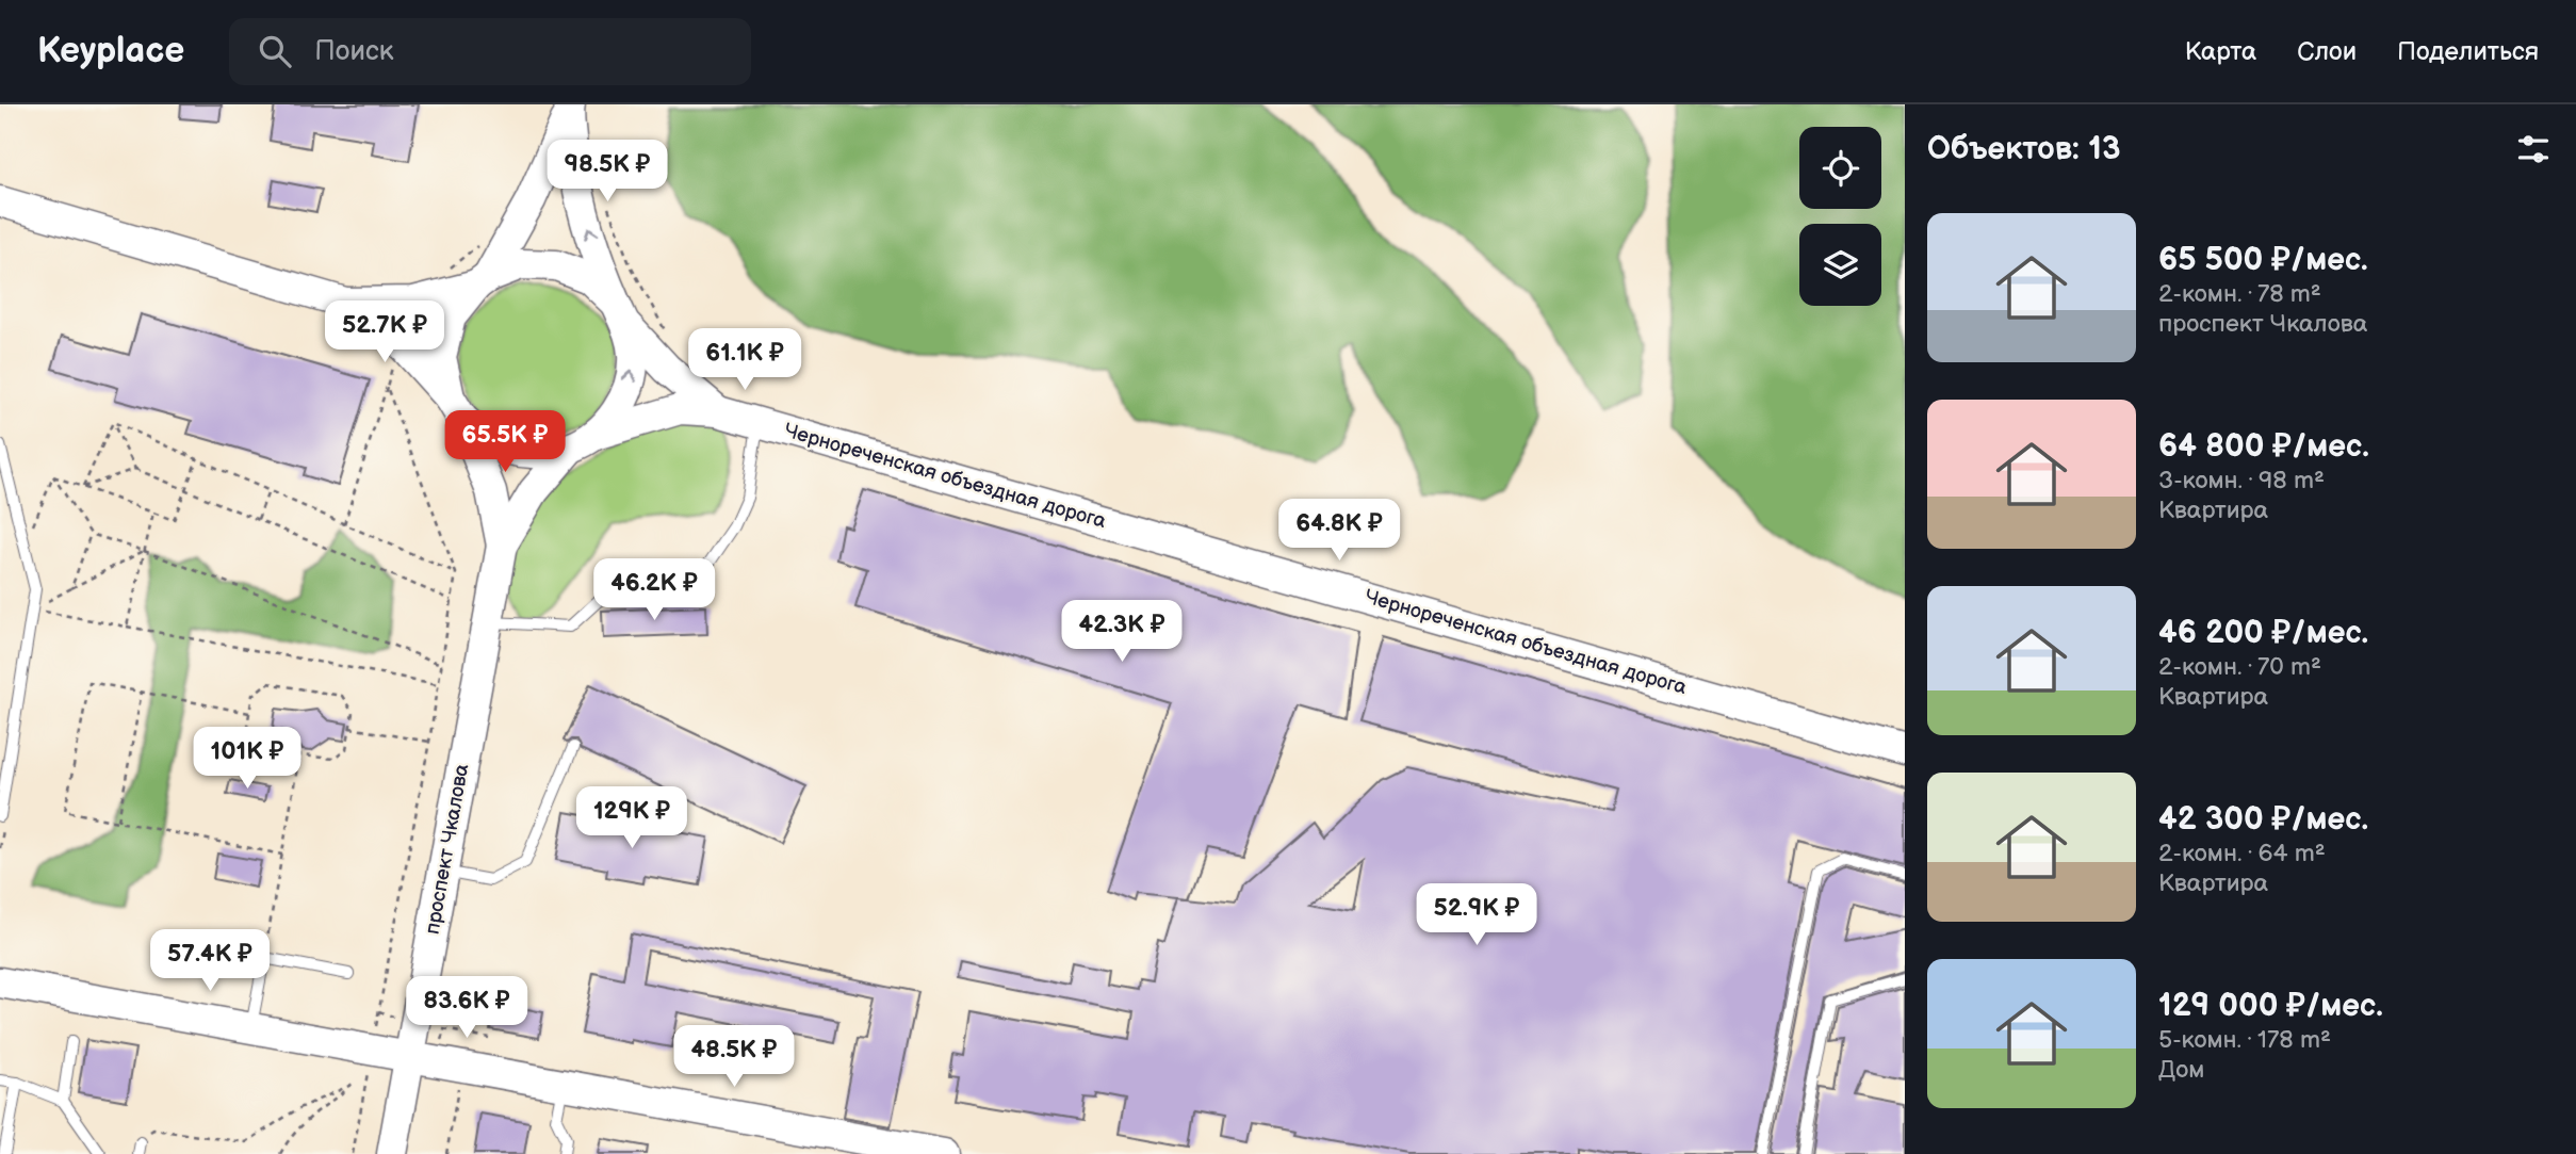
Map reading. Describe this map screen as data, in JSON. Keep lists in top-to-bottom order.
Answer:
{
  "streets": {
    "main road": ["Чернореченская объездная дорога", "проспект Чкалова"]
  },
  "page": {
    "header": "Keyplace",
    "search": "Поиск",
    "nav": ["Карта", "Слои", "Поделиться"],
    "heading": "Объектов: 13",
    "price": [
      "98.5K ₽",
      "52.7K ₽",
      "61.1K ₽",
      "65.5K ₽",
      "64.8K ₽",
      "46.2K ₽",
      "42.3K ₽",
      "101K ₽",
      "129K ₽",
      "52.9K ₽",
      "57.4K ₽",
      "83.6K ₽",
      "48.5K ₽"
    ],
    "list": [
      {
        "name": "65 500 ₽/мес.",
        "note": "2-комн. · 78 m² · проспект Чкалова"
      },
      {
        "name": "64 800 ₽/мес.",
        "note": "3-комн. · 98 m² · Квартира"
      },
      {
        "name": "46 200 ₽/мес.",
        "note": "2-комн. · 70 m² · Квартира"
      },
      {
        "name": "42 300 ₽/мес.",
        "note": "2-комн. · 64 m² · Квартира"
      },
      {
        "name": "129 000 ₽/мес.",
        "note": "5-комн. · 178 m² · Дом"
      }
    ]
  }
}
